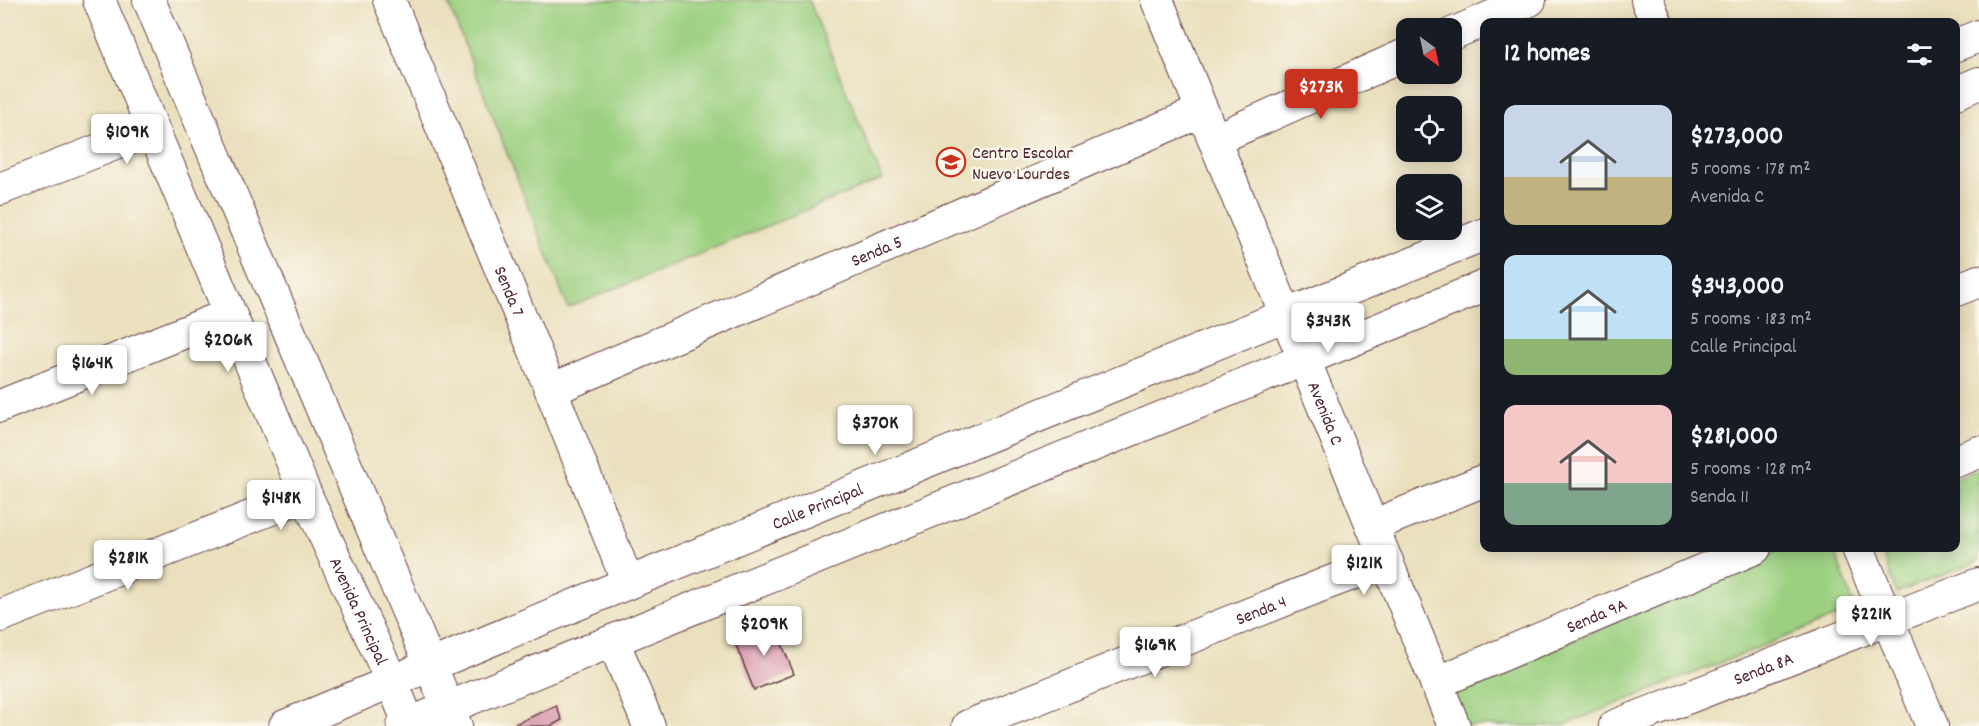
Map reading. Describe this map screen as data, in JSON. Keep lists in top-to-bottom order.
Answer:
{
  "streets": {
    "street": [
      "Senda 5",
      "Senda 7",
      "Avenida C",
      "Calle Principal",
      "Senda 4",
      "Avenida Principal",
      "Senda 9A",
      "Senda 8A"
    ]
  },
  "crossings": [
    ["Senda 5", "Senda 7"],
    ["Senda 5", "Avenida C"],
    ["Senda 7", "Calle Principal"],
    ["Avenida C", "Calle Principal"],
    ["Avenida C", "Senda 4"],
    ["Avenida C", "Senda 9A"],
    ["Calle Principal", "Avenida Principal"]
  ],
  "places": {
    "school or university": ["Centro Escolar Nuevo Lourdes"]
  },
  "north": "bottom right",
  "page": {
    "heading": "12 homes",
    "price": [
      "$273K",
      "$109K",
      "$343K",
      "$206K",
      "$164K",
      "$370K",
      "$148K",
      "$281K",
      "$121K",
      "$221K",
      "$209K",
      "$169K"
    ],
    "list": [
      {
        "name": "$273,000",
        "note": "5 rooms · 178 m² · Avenida C"
      },
      {
        "name": "$343,000",
        "note": "5 rooms · 183 m² · Calle Principal"
      },
      {
        "name": "$281,000",
        "note": "5 rooms · 128 m² · Senda 11"
      }
    ]
  }
}
